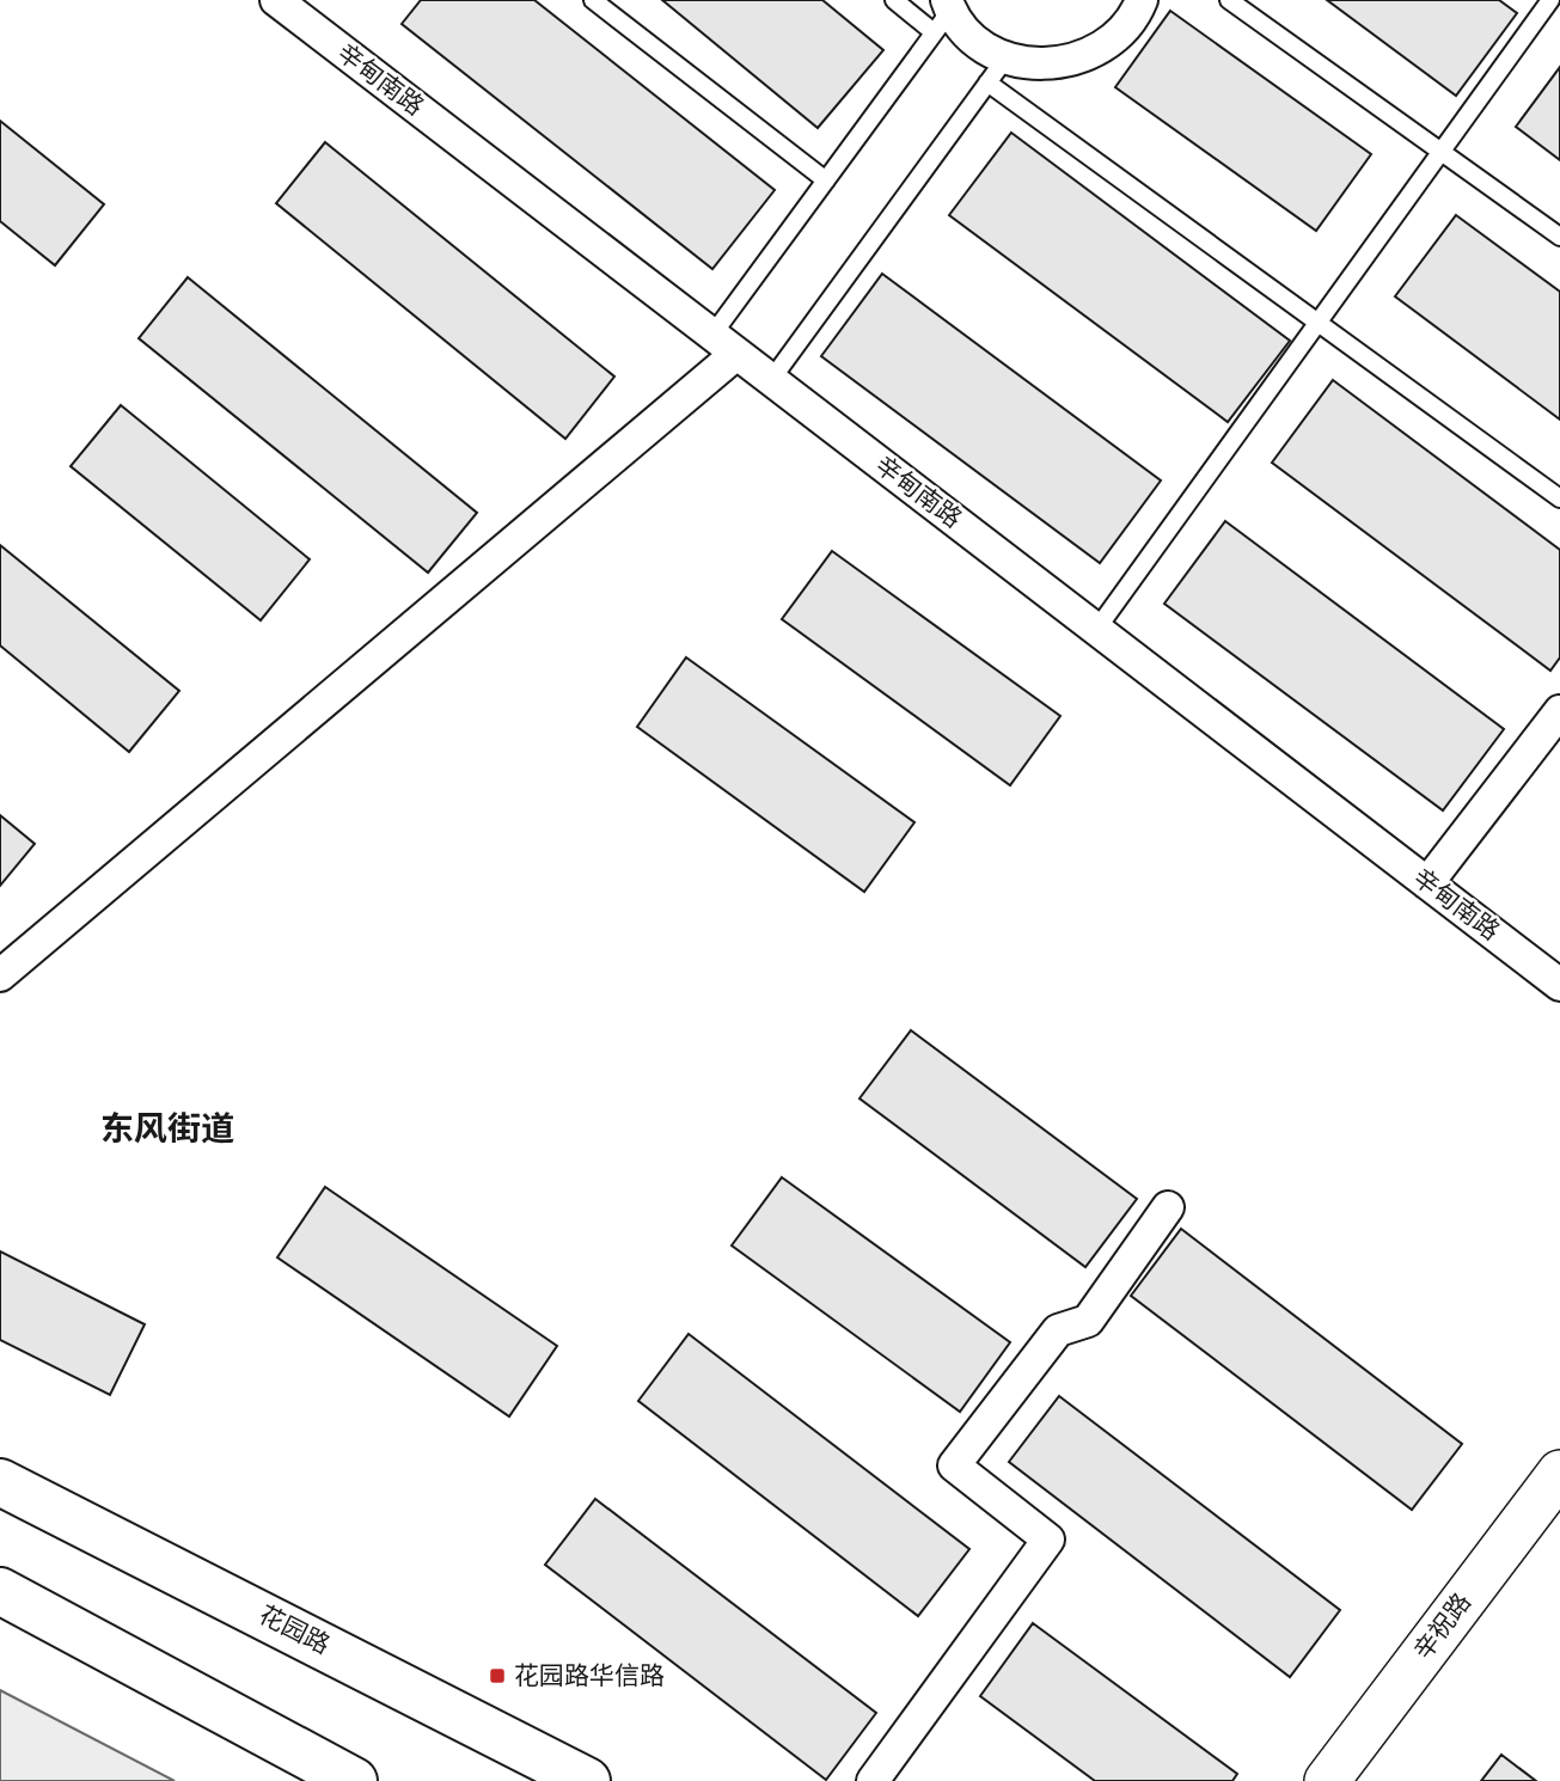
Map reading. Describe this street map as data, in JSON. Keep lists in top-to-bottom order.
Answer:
{
  "streets": {
    "main road": ["辛祝路", "花园路"],
    "street": ["辛甸南路"]
  },
  "districts": ["东风街道"],
  "places": {
    "transit": ["花园路华信路"]
  }
}
